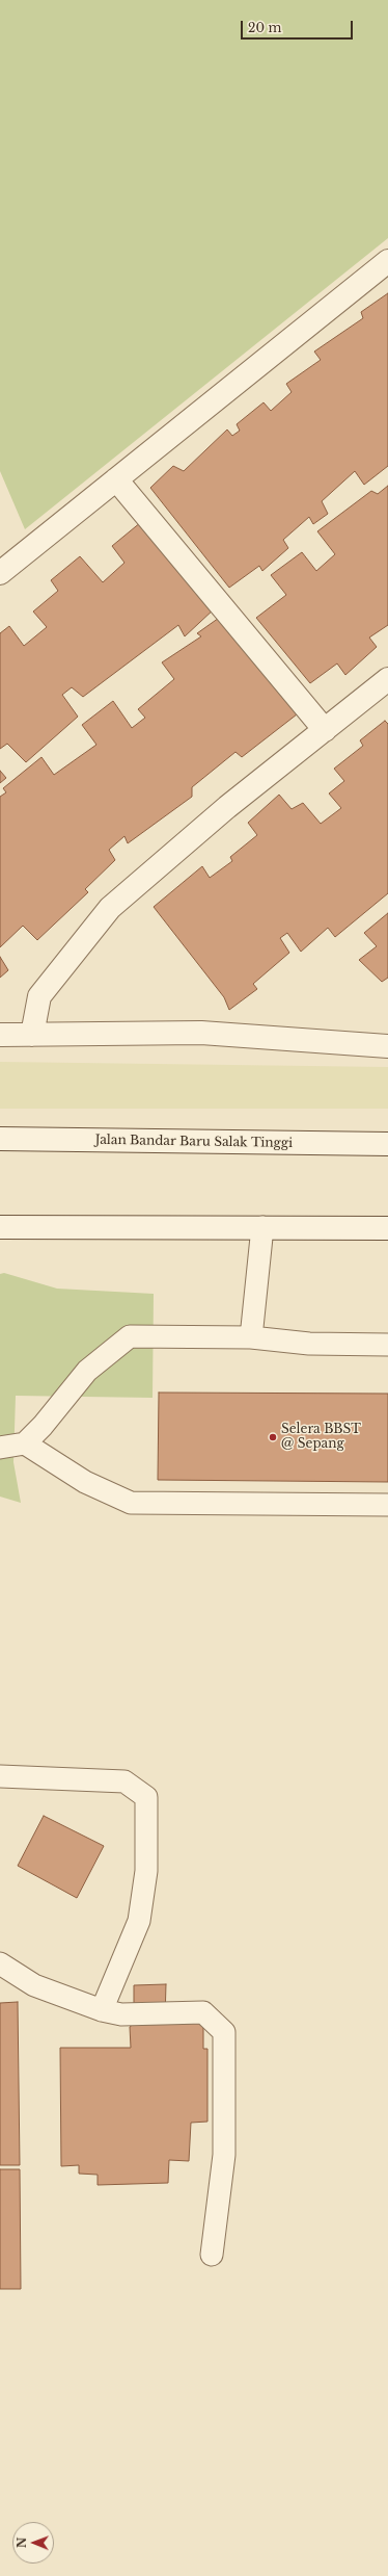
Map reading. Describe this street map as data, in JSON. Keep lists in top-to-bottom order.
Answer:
{
  "streets": {
    "street": ["Jalan Bandar Baru Salak Tinggi"]
  },
  "places": ["Selera BBST @ Sepang"],
  "scale_bar": "20 m",
  "north": "left"
}
